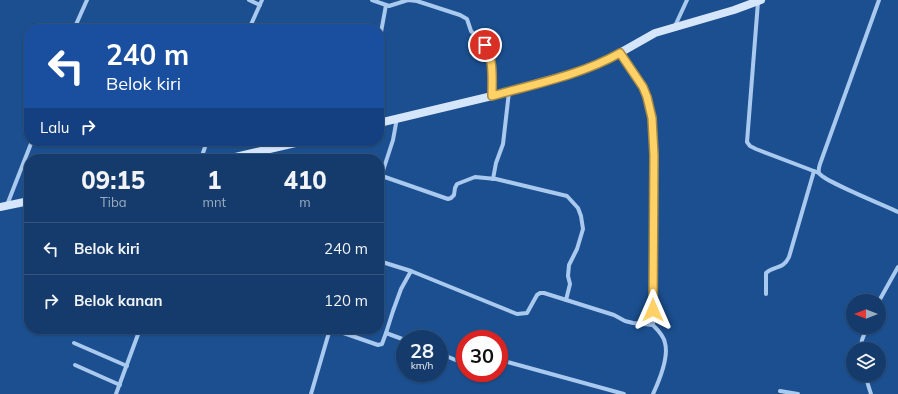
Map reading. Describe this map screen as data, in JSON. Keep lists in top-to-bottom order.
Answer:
{
  "north": "left",
  "page": {
    "turn": ["240 m", "Belok kiri"],
    "then": "Lalu",
    "eta": [
      "09:15",
      "Tiba",
      "1",
      "mnt",
      "410",
      "m"
    ],
    "list": [
      {
        "name": "Belok kiri",
        "value": "240 m"
      },
      {
        "name": "Belok kanan",
        "value": "120 m"
      }
    ],
    "speed": "28 km/h",
    "limit": "30"
  }
}
